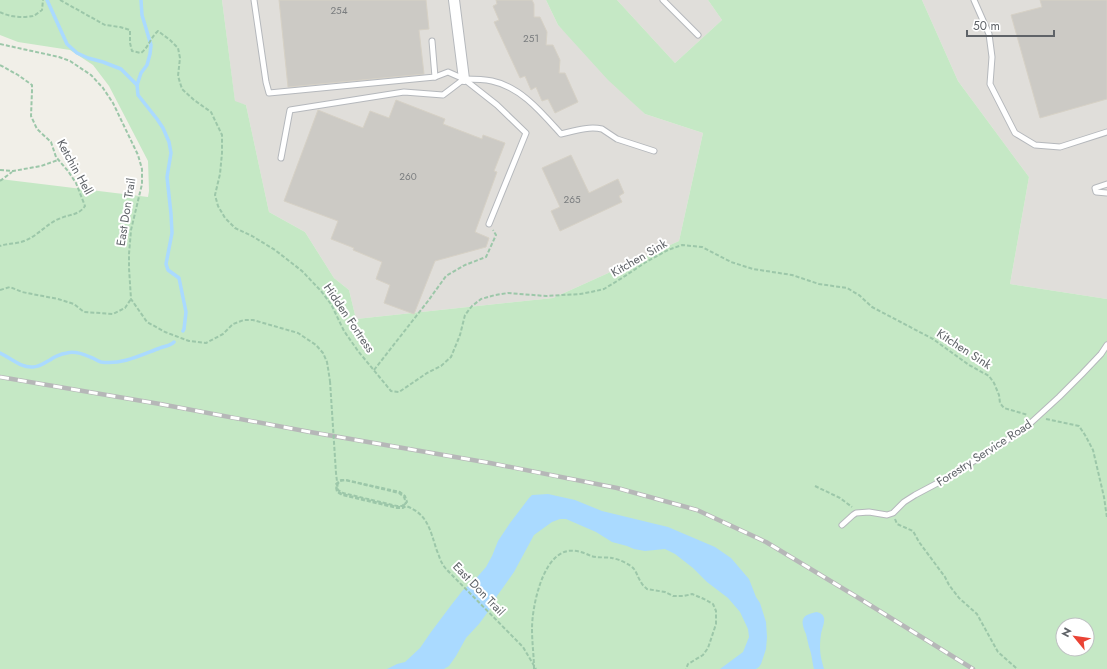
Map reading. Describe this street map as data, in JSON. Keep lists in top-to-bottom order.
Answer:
{
  "streets": {
    "lane": ["Forestry Service Road"],
    "path": [
      "Ketchin Hell",
      "East Don Trail",
      "Kitchen Sink",
      "Hidden Fortress"
    ]
  },
  "crossings": [
    ["Kitchen Sink", "Hidden Fortress"],
    ["Kitchen Sink", "Forestry Service Road"]
  ],
  "house_numbers": [
    "254",
    "251",
    "260",
    "265"
  ],
  "scale_bar": "50 m",
  "north": "top left"
}
